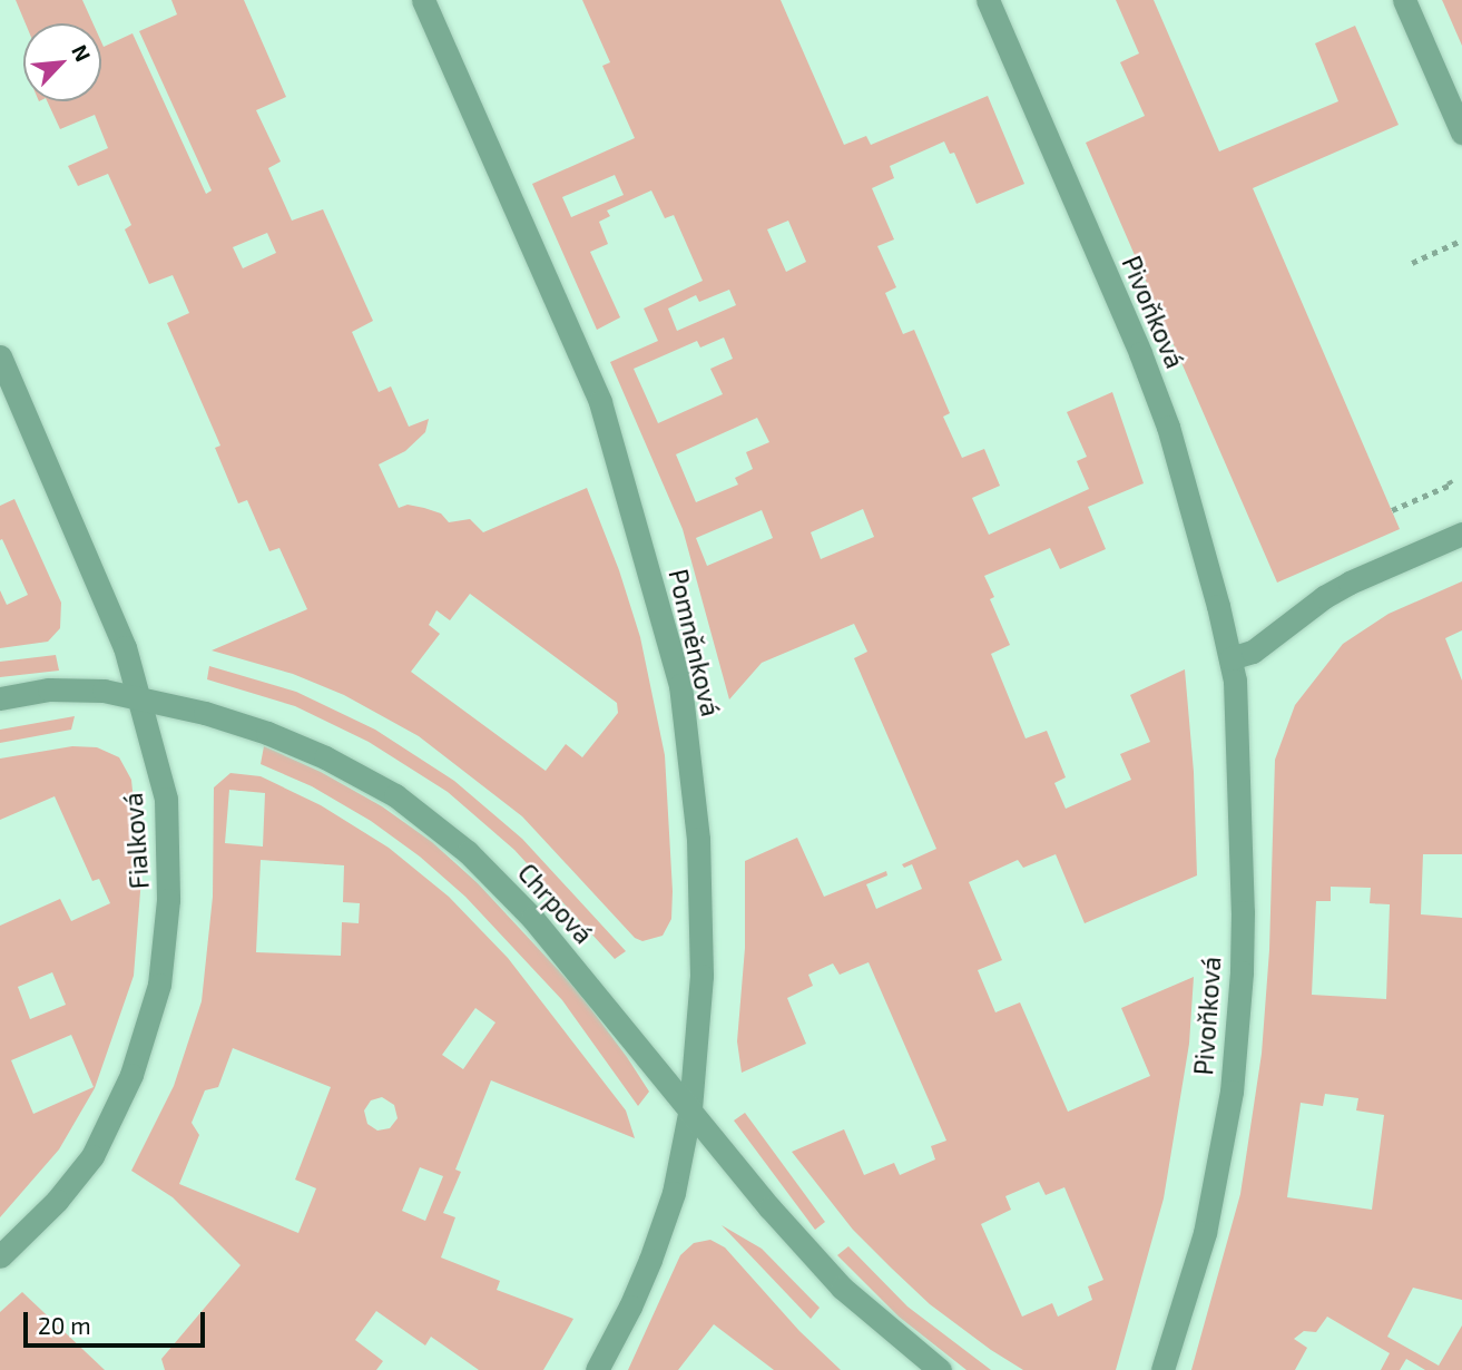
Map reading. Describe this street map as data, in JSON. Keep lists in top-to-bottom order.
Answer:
{
  "streets": {
    "street": [
      "Pivoňková",
      "Pomněnková",
      "Fialková",
      "Chrpová"
    ]
  },
  "crossings": [
    ["Pomněnková", "Chrpová"],
    ["Fialková", "Chrpová"]
  ],
  "scale_bar": "20 m",
  "north": "top right"
}
